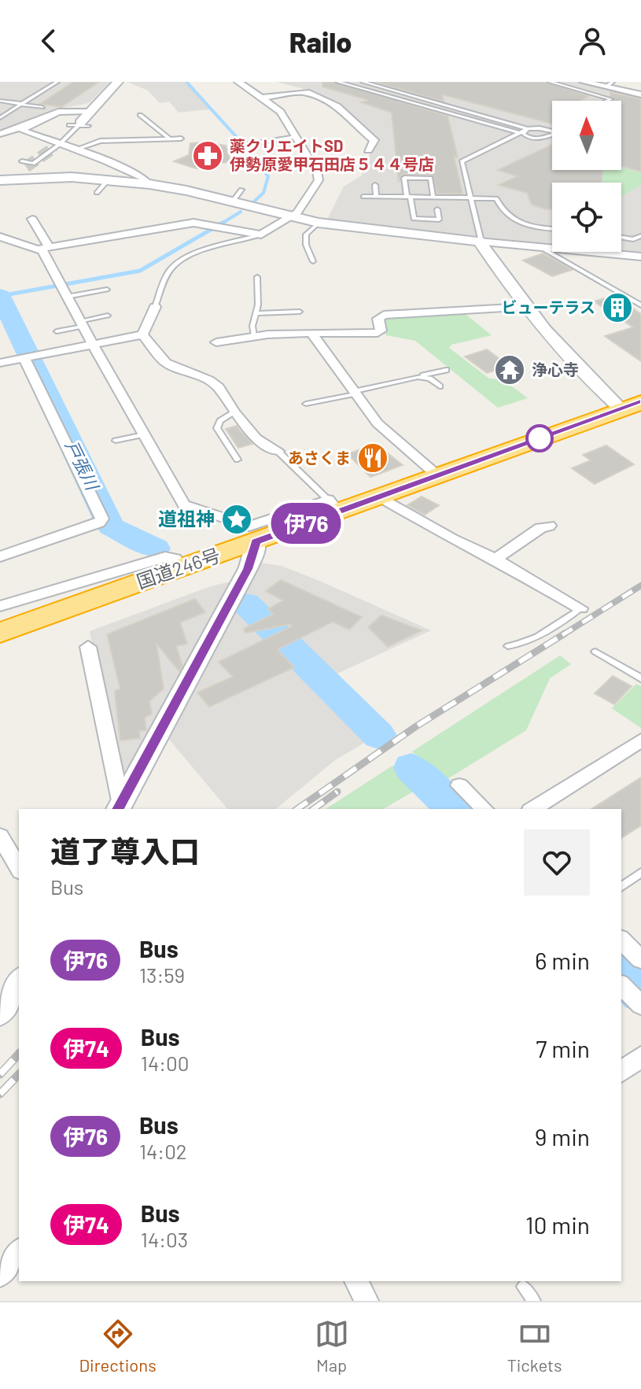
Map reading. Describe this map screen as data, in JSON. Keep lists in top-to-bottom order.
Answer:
{
  "streets": {
    "highway": ["国道246号"]
  },
  "water": ["戸張川"],
  "places": {
    "pharmacy": ["薬クリエイトSD 伊勢原愛甲石田店５４４号店"],
    "building": ["ビューテラス"],
    "temple": ["浄心寺"],
    "restaurant": ["あさくま"],
    "place": ["道祖神"]
  },
  "lines": ["bus line 伊76"],
  "north": "top",
  "page": {
    "header": "Railo",
    "on_map": "伊76",
    "heading": ["道了尊入口", "Bus"],
    "list": [
      {
        "mark": "伊76",
        "name": "Bus",
        "note": "13:59",
        "value": "6 min"
      },
      {
        "mark": "伊74",
        "name": "Bus",
        "note": "14:00",
        "value": "7 min"
      },
      {
        "mark": "伊76",
        "name": "Bus",
        "note": "14:02",
        "value": "9 min"
      },
      {
        "mark": "伊74",
        "name": "Bus",
        "note": "14:03",
        "value": "10 min"
      }
    ],
    "tabs": ["Directions", "Map", "Tickets"]
  }
}
